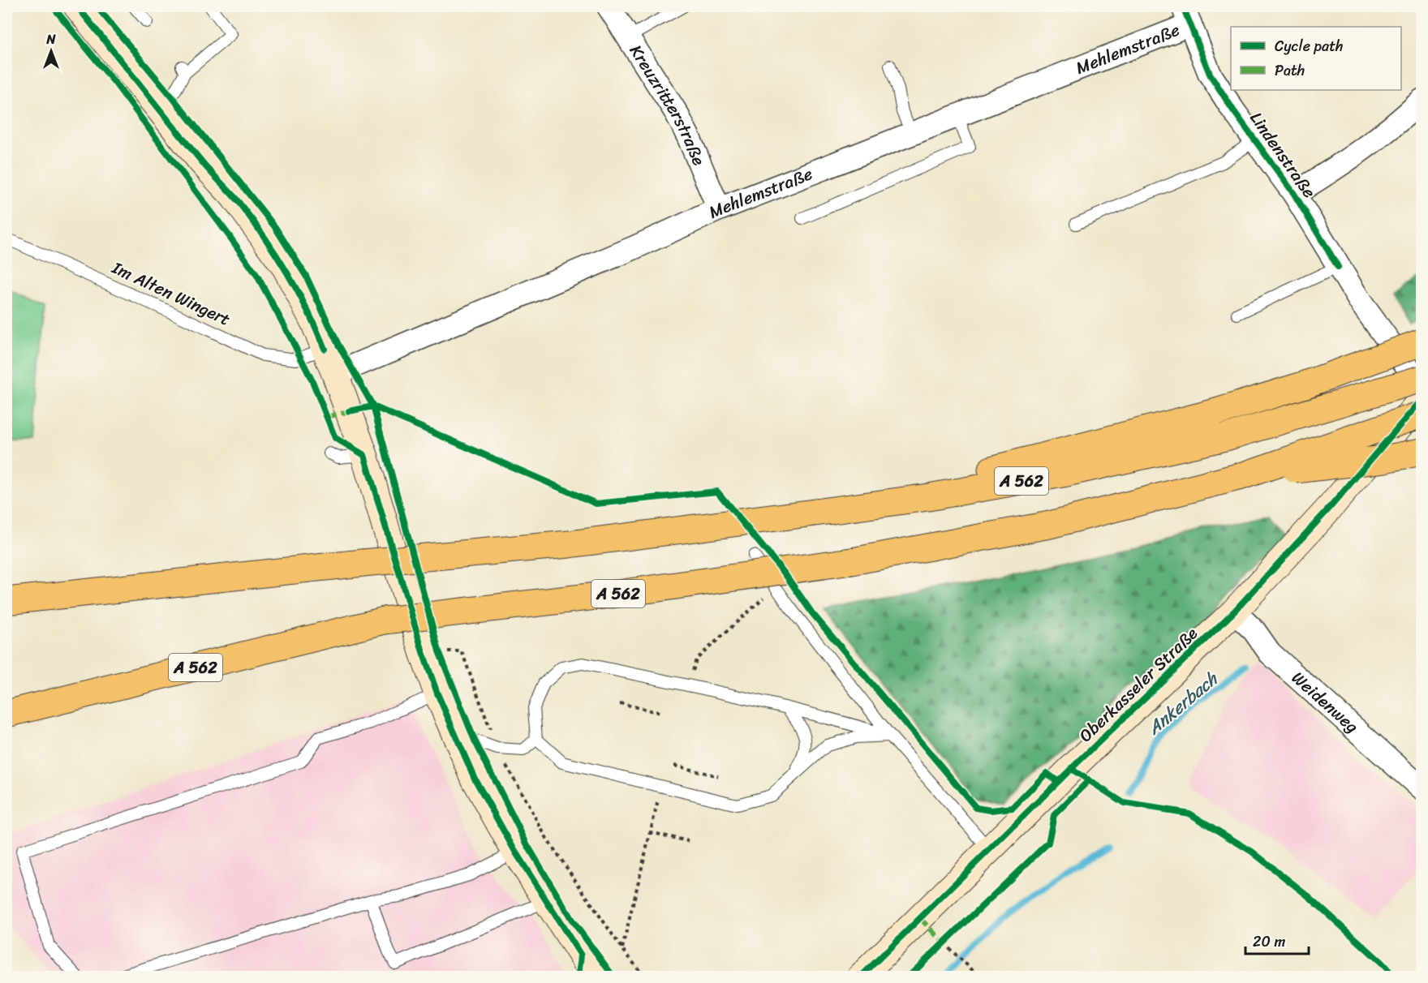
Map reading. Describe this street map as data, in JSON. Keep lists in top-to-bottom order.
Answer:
{
  "streets": {
    "highway": ["A 562"],
    "main road": ["Oberkasseler Straße"],
    "street": [
      "Mehlemstraße",
      "Kreuzritterstraße",
      "Lindenstraße",
      "Weidenweg"
    ],
    "lane": ["Im Alten Wingert"]
  },
  "crossings": [
    ["Mehlemstraße", "Kreuzritterstraße"],
    ["Mehlemstraße", "Lindenstraße"],
    ["Oberkasseler Straße", "Weidenweg"]
  ],
  "water": ["Ankerbach"],
  "legend": ["Cycle path", "Path"],
  "scale_bar": "20 m",
  "north": "top"
}
